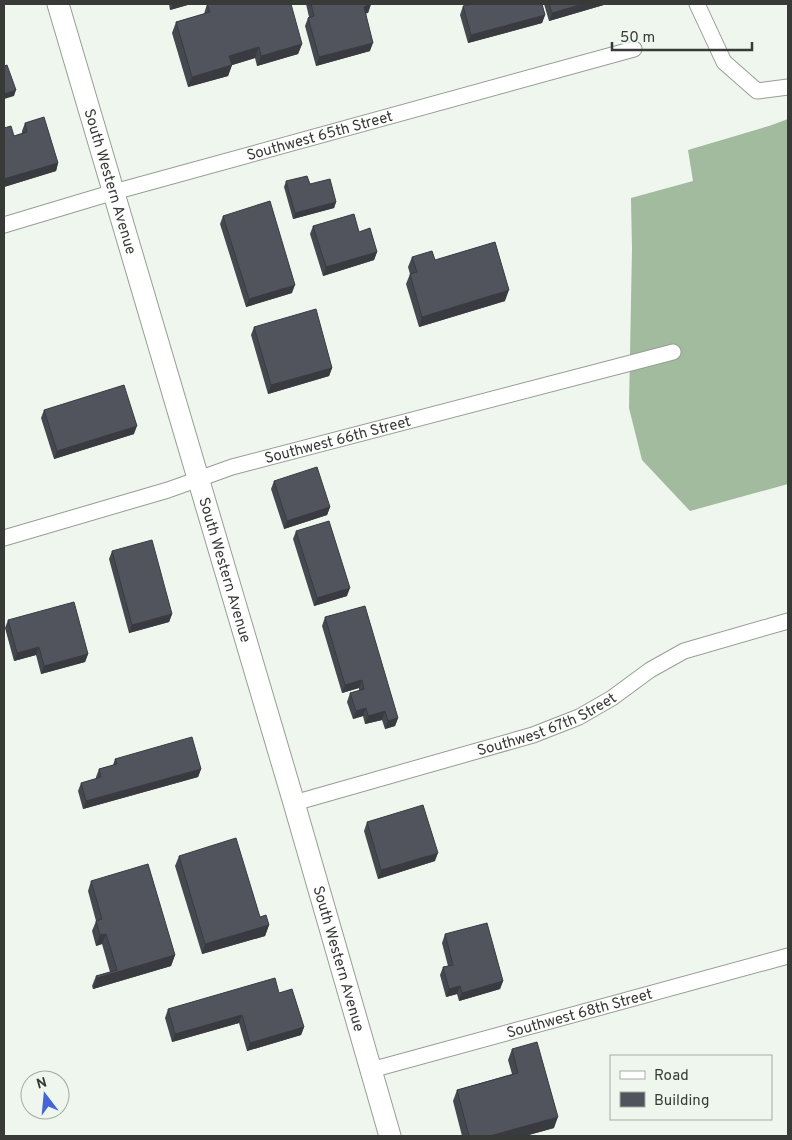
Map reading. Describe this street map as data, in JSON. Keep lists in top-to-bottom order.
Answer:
{
  "streets": {
    "main road": ["South Western Avenue"],
    "street": [
      "Southwest 65th Street",
      "Southwest 66th Street",
      "Southwest 67th Street",
      "Southwest 68th Street"
    ]
  },
  "crossings": [
    ["Southwest 65th Street", "South Western Avenue"],
    ["South Western Avenue", "Southwest 66th Street"],
    ["South Western Avenue", "Southwest 67th Street"],
    ["South Western Avenue", "Southwest 68th Street"]
  ],
  "legend": ["Road", "Building"],
  "scale_bar": "50 m",
  "north": "top"
}
